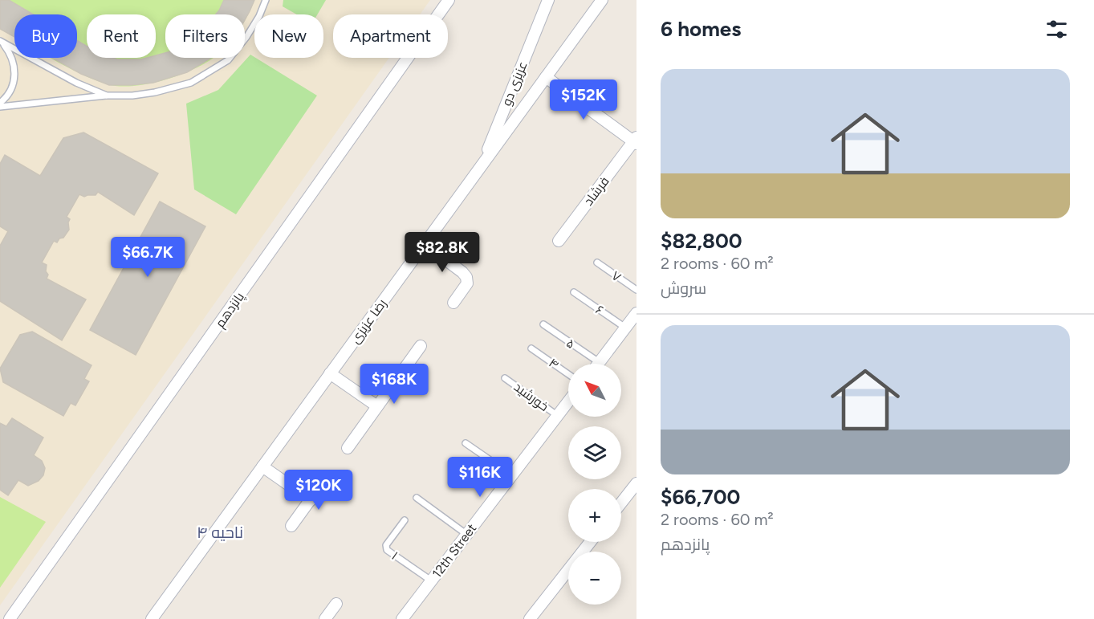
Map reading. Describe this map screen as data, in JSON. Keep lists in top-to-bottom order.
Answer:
{
  "streets": {
    "street": [
      "عزیزی دو",
      "فرشاد",
      "پانزدهم",
      "رضا عزیزی",
      "12th Street"
    ],
    "lane": [
      "۷",
      "۶",
      "۵",
      "۴",
      "خورشید",
      "۱"
    ]
  },
  "crossings": [
    ["عزیزی دو", "رضا عزیزی"],
    ["خورشید", "12th Street"],
    ["12th Street", "۱"]
  ],
  "districts": ["ناحیه ۴"],
  "north": "top left",
  "page": {
    "heading": "6 homes",
    "chip": [
      "Buy",
      "Rent",
      "Filters",
      "New",
      "Apartment"
    ],
    "list": [
      {
        "name": "$82,800",
        "note": "2 rooms · 60 m² · سروش"
      },
      {
        "name": "$66,700",
        "note": "2 rooms · 60 m² · پانزدهم"
      }
    ],
    "price": [
      "$152K",
      "$82.8K",
      "$66.7K",
      "$168K",
      "$116K",
      "$120K"
    ],
    "map_buttons": ["+", "−"]
  }
}
